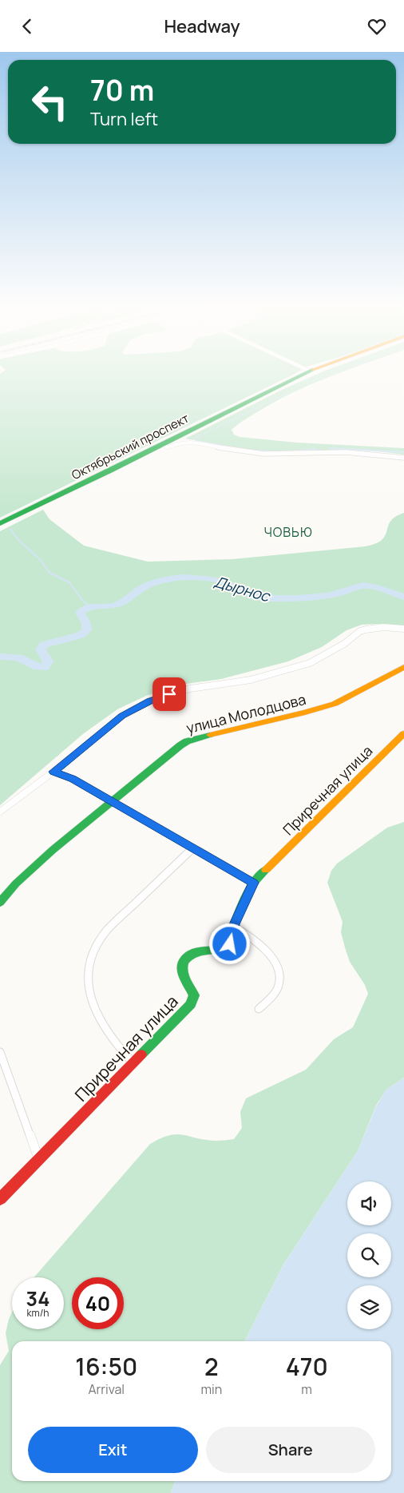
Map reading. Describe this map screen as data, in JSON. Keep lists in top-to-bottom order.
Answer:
{
  "streets": {
    "street": ["Октябрьский проспект", "улица Молодцова", "Приречная улица"]
  },
  "districts": ["ЧОВЬЮ"],
  "water": ["Дырнос"],
  "page": {
    "header": "Headway",
    "turn": ["70 m", "Turn left"],
    "speed": "34 km/h",
    "limit": "40",
    "eta": [
      "16:50",
      "Arrival",
      "2",
      "min",
      "470",
      "m"
    ],
    "buttons": ["Exit", "Share"]
  }
}
